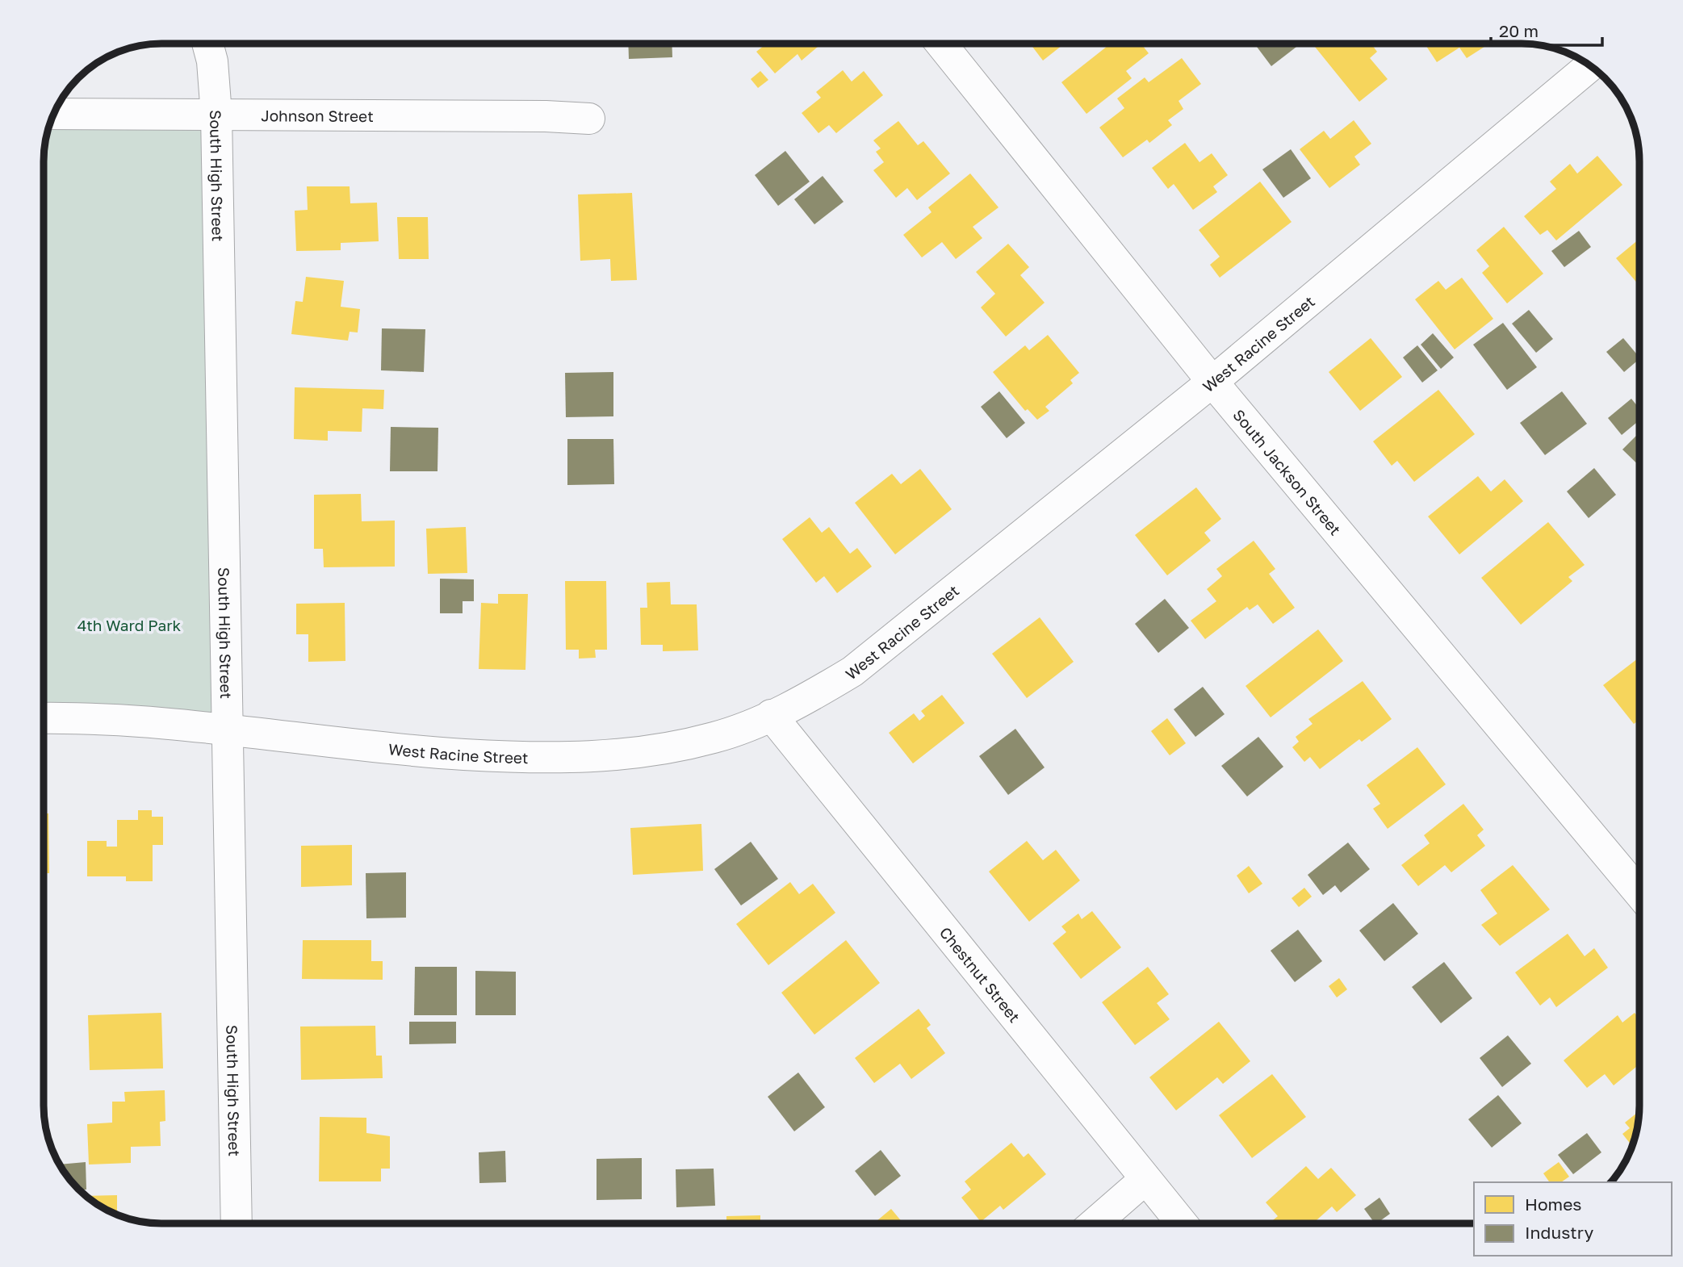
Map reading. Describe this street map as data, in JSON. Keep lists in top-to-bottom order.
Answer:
{
  "streets": {
    "street": [
      "Johnson Street",
      "South High Street",
      "West Racine Street",
      "South Jackson Street",
      "Chestnut Street"
    ]
  },
  "crossings": [
    ["Johnson Street", "South High Street"],
    ["South High Street", "West Racine Street"],
    ["West Racine Street", "South Jackson Street"],
    ["West Racine Street", "Chestnut Street"]
  ],
  "parks": ["4th Ward Park"],
  "legend": ["Homes", "Industry"],
  "scale_bar": "20 m"
}
